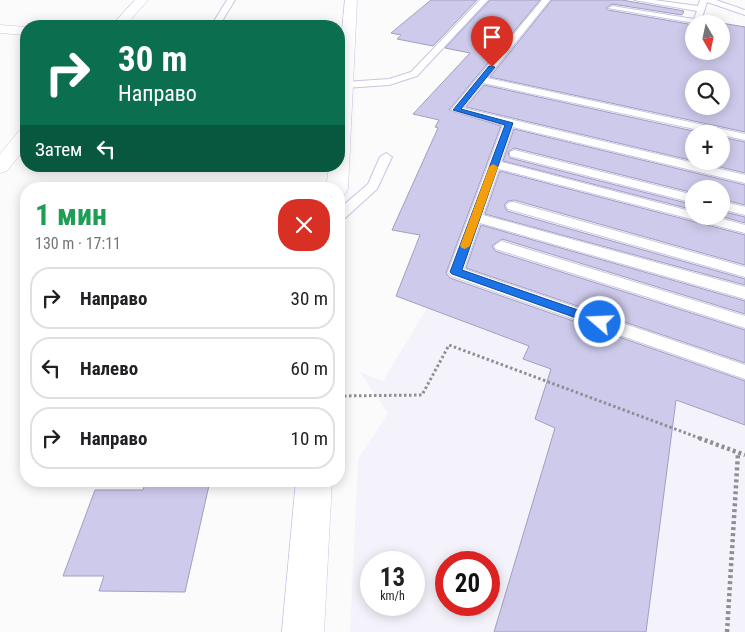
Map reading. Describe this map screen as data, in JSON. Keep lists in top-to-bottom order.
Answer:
{
  "north": "bottom",
  "page": {
    "map_buttons": ["+", "−"],
    "turn": ["30 m", "Направо"],
    "then": "Затем",
    "heading": ["1 мин", "130 m · 17:11"],
    "list": [
      {
        "name": "Направо",
        "value": "30 m"
      },
      {
        "name": "Налево",
        "value": "60 m"
      },
      {
        "name": "Направо",
        "value": "10 m"
      }
    ],
    "speed": "13 km/h",
    "limit": "20"
  }
}
